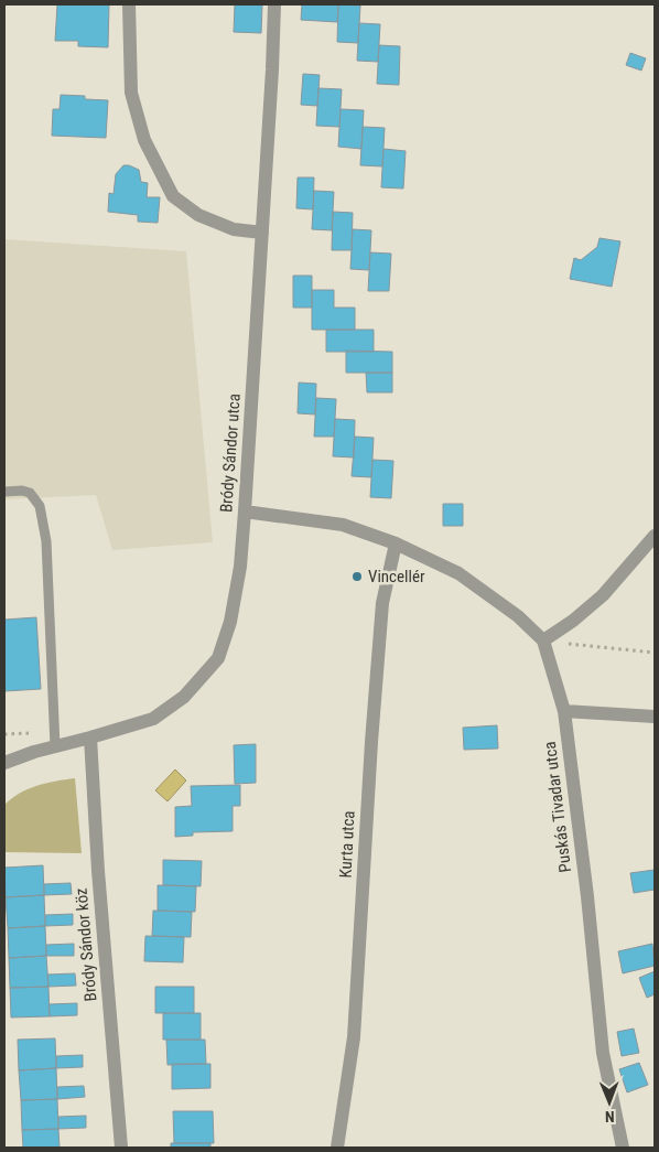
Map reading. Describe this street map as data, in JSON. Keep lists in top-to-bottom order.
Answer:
{
  "streets": {
    "street": [
      "Bródy Sándor utca",
      "Puskás Tivadar utca",
      "Kurta utca",
      "Bródy Sándor köz"
    ]
  },
  "crossings": [
    ["Bródy Sándor utca", "Puskás Tivadar utca"],
    ["Bródy Sándor utca", "Bródy Sándor köz"],
    ["Puskás Tivadar utca", "Kurta utca"]
  ],
  "places": ["Vincellér"],
  "north": "bottom"
}
